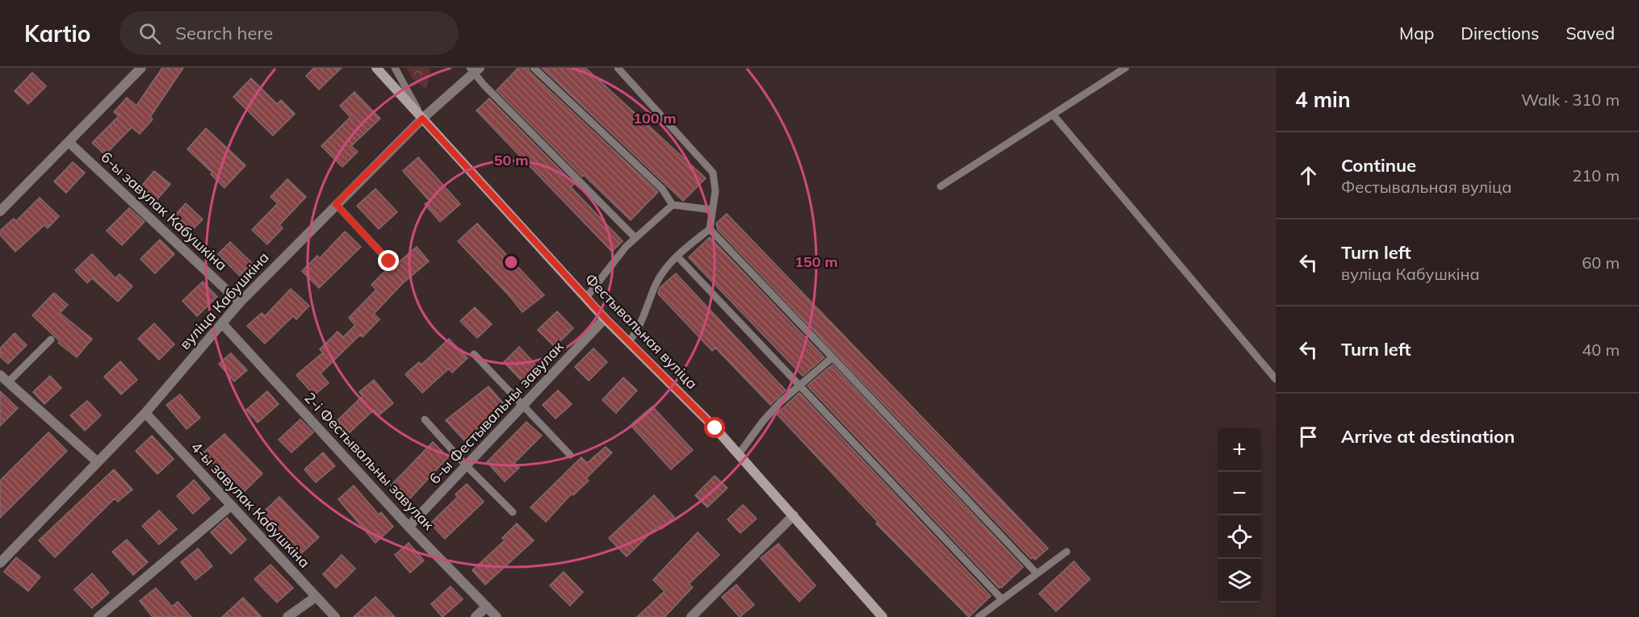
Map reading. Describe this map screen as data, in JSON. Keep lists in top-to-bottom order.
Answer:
{
  "streets": {
    "street": [
      "6-ы завулак Кабушкіна",
      "вуліца Кабушкіна",
      "Фестывальная вуліца",
      "6-ы Фестывальны завулак",
      "2-і Фестывальны завулак",
      "4-ы завулак Кабушкіна"
    ]
  },
  "crossings": [
    ["6-ы завулак Кабушкіна", "вуліца Кабушкіна"],
    ["вуліца Кабушкіна", "Фестывальная вуліца"],
    ["вуліца Кабушкіна", "2-і Фестывальны завулак"],
    ["вуліца Кабушкіна", "4-ы завулак Кабушкіна"],
    ["Фестывальная вуліца", "6-ы Фестывальны завулак"],
    ["6-ы Фестывальны завулак", "2-і Фестывальны завулак"]
  ],
  "page": {
    "header": "Kartio",
    "search": "Search here",
    "nav": ["Map", "Directions", "Saved"],
    "heading": ["4 min", "Walk · 310 m"],
    "list": [
      ["Continue", "Фестывальная вуліца", "210 m"],
      ["Turn left", "вуліца Кабушкіна", "60 m"],
      ["Turn left", "40 m"],
      "Arrive at destination"
    ],
    "map_buttons": ["+", "−"]
  },
  "rings": ["100 m", "50 m", "150 m"]
}
